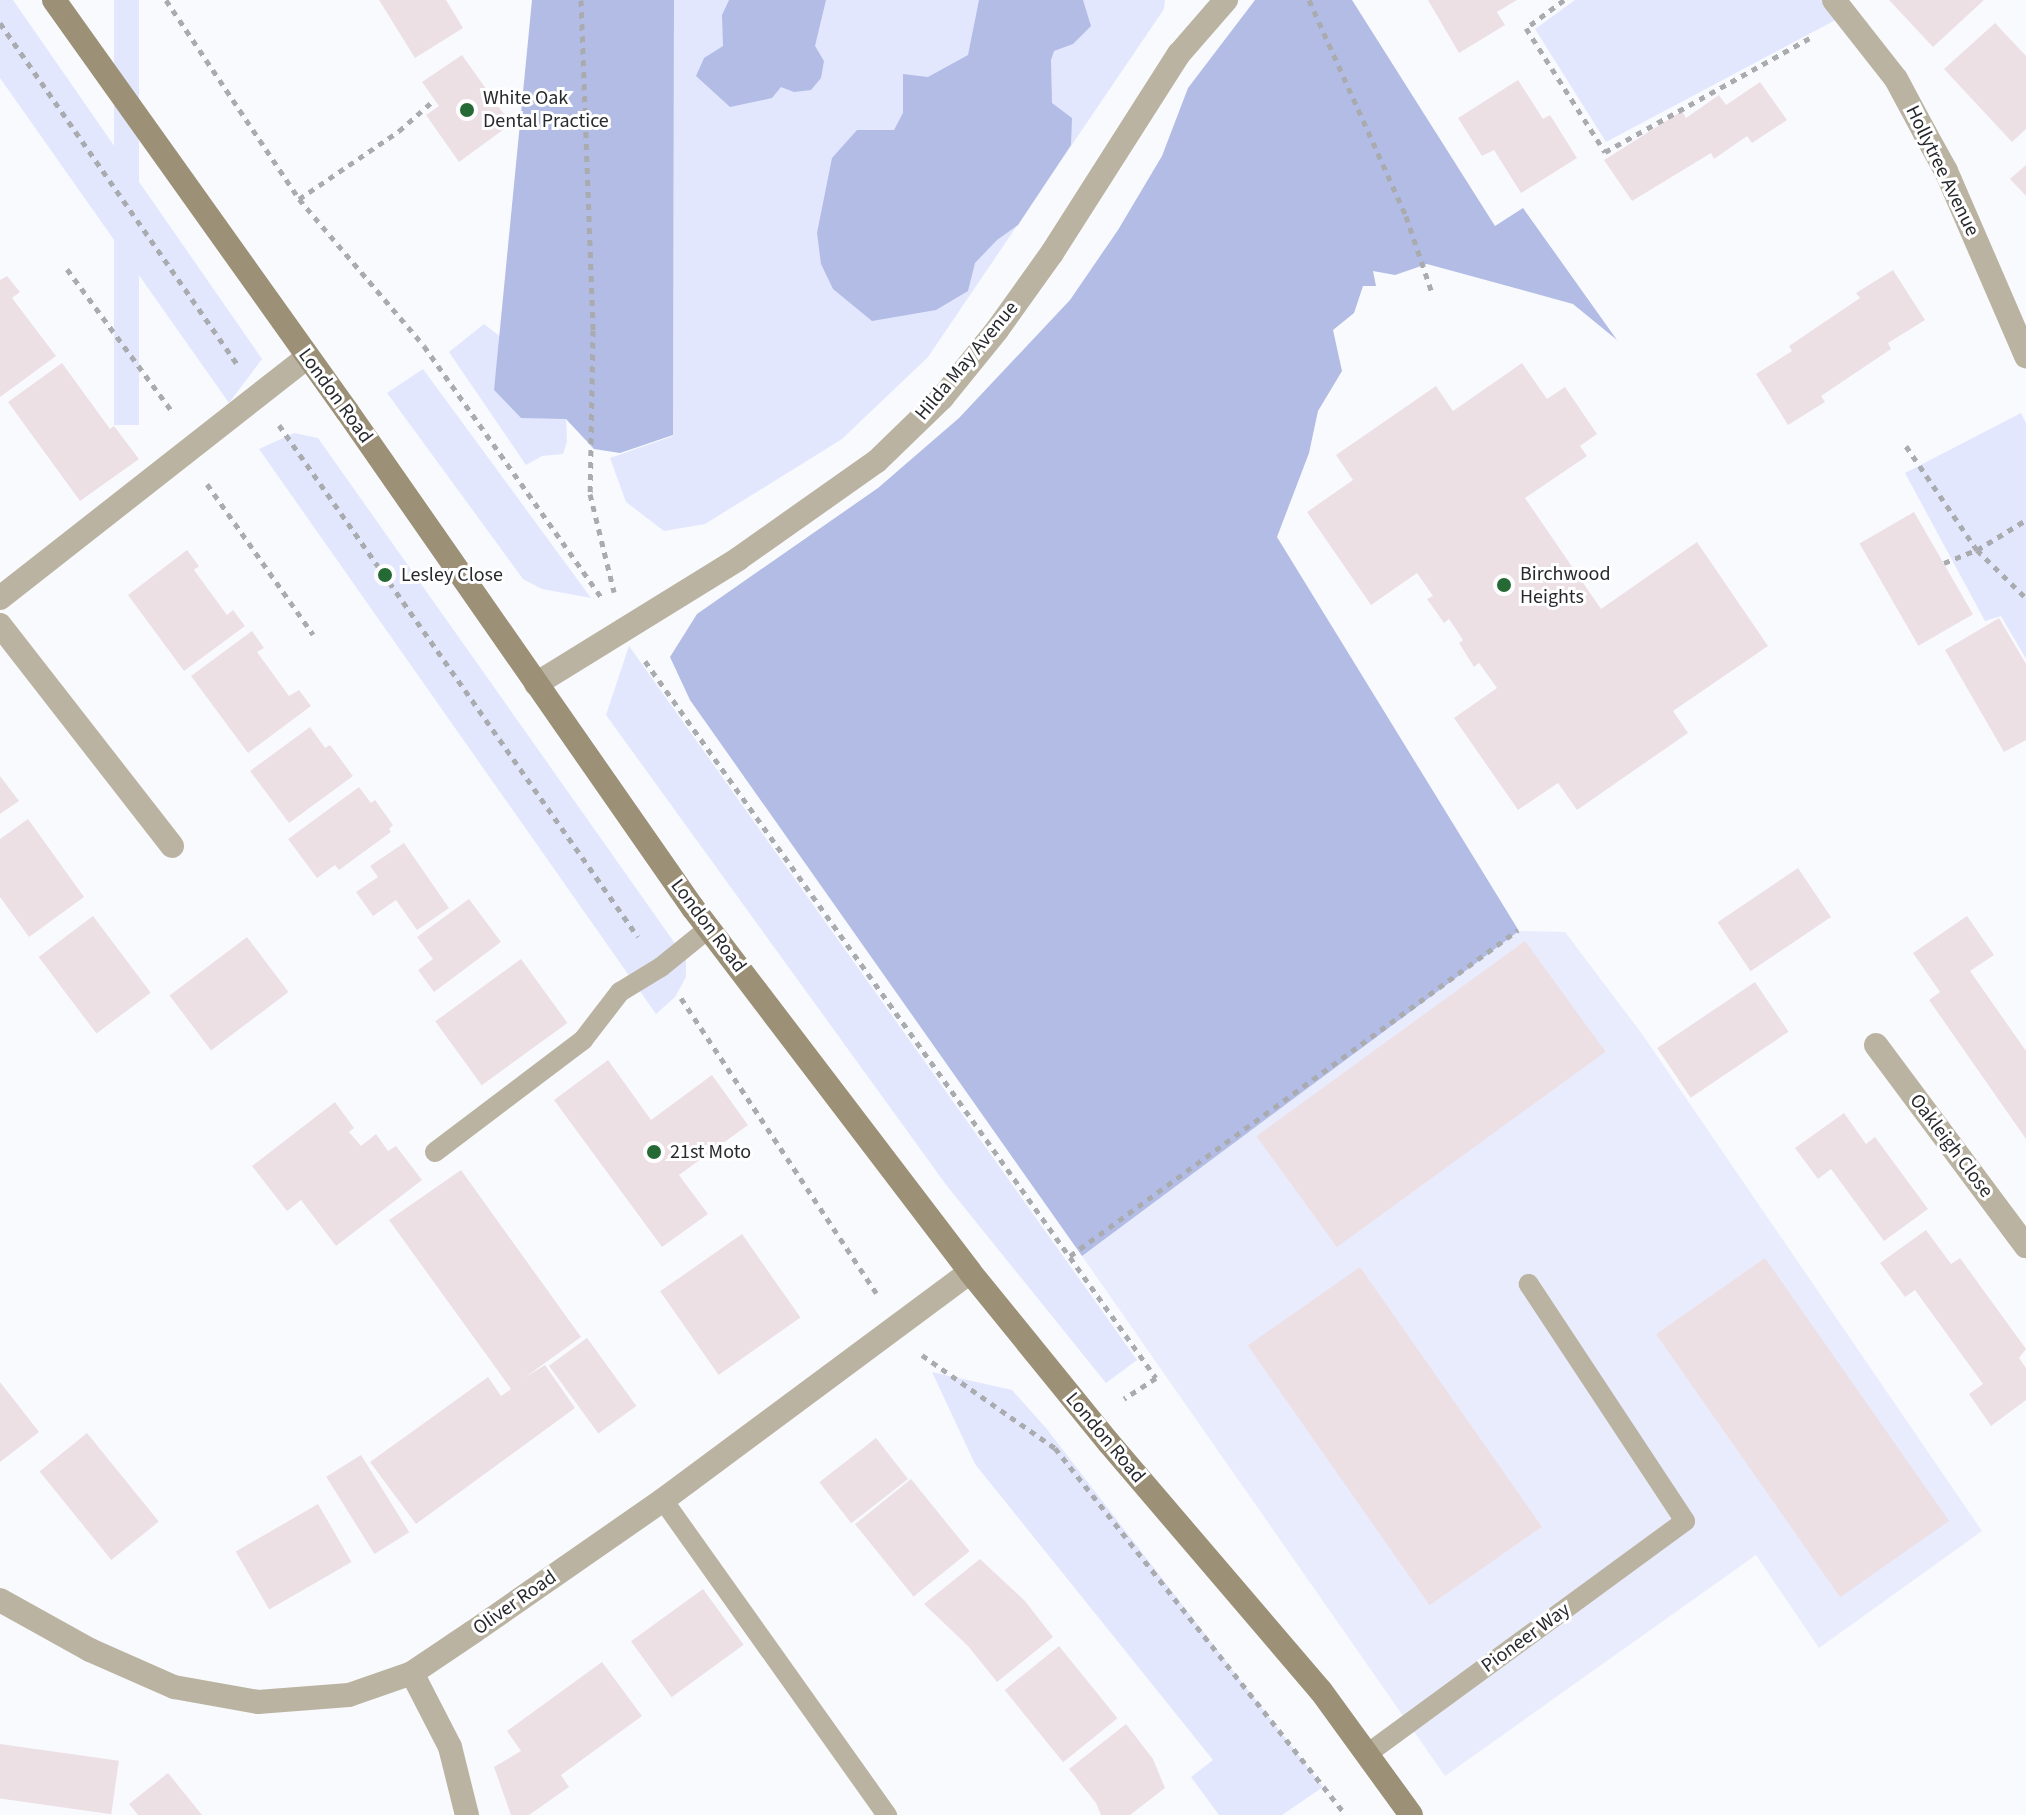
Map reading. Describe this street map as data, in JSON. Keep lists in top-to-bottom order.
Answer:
{
  "streets": {
    "main road": ["London Road"],
    "street": [
      "Hollytree Avenue",
      "Hilda May Avenue",
      "Oakleigh Close",
      "Oliver Road"
    ],
    "lane": ["Pioneer Way"]
  },
  "crossings": [
    ["Hilda May Avenue", "London Road"],
    ["London Road", "Oliver Road"],
    ["London Road", "Pioneer Way"]
  ],
  "places": [
    "White Oak Dental Practice",
    "Lesley Close",
    "Birchwood Heights",
    "21st Moto"
  ]
}
